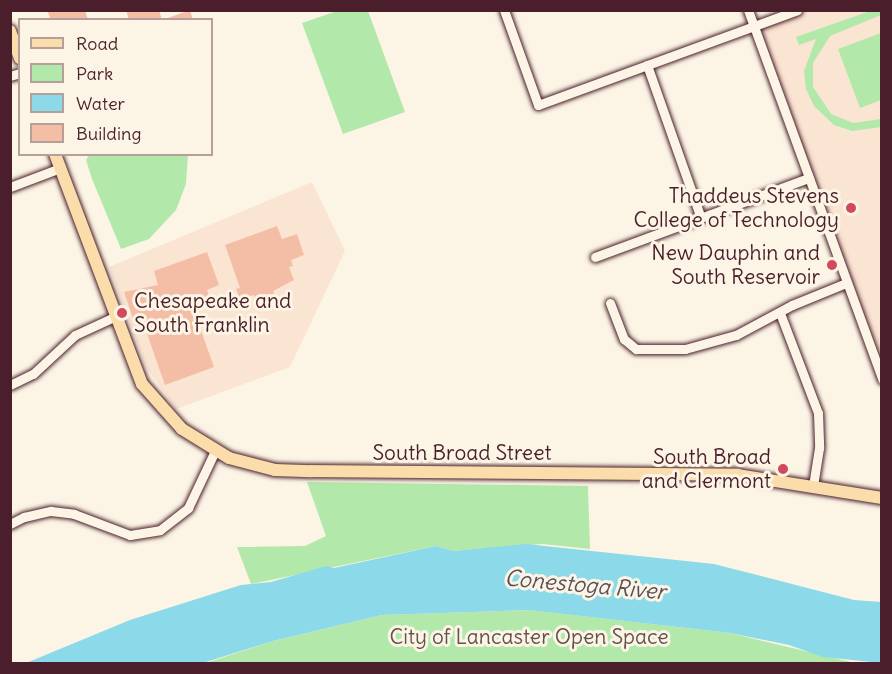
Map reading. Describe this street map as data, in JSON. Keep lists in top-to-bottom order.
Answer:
{
  "streets": {
    "main road": ["South Broad Street"]
  },
  "water": ["Conestoga River"],
  "parks": ["City of Lancaster Open Space"],
  "places": [
    "Thaddeus Stevens College of Technology",
    "New Dauphin and South Reservoir",
    "Chesapeake and South Franklin",
    "South Broad and Clermont"
  ],
  "legend": [
    "Road",
    "Park",
    "Water",
    "Building"
  ]
}
